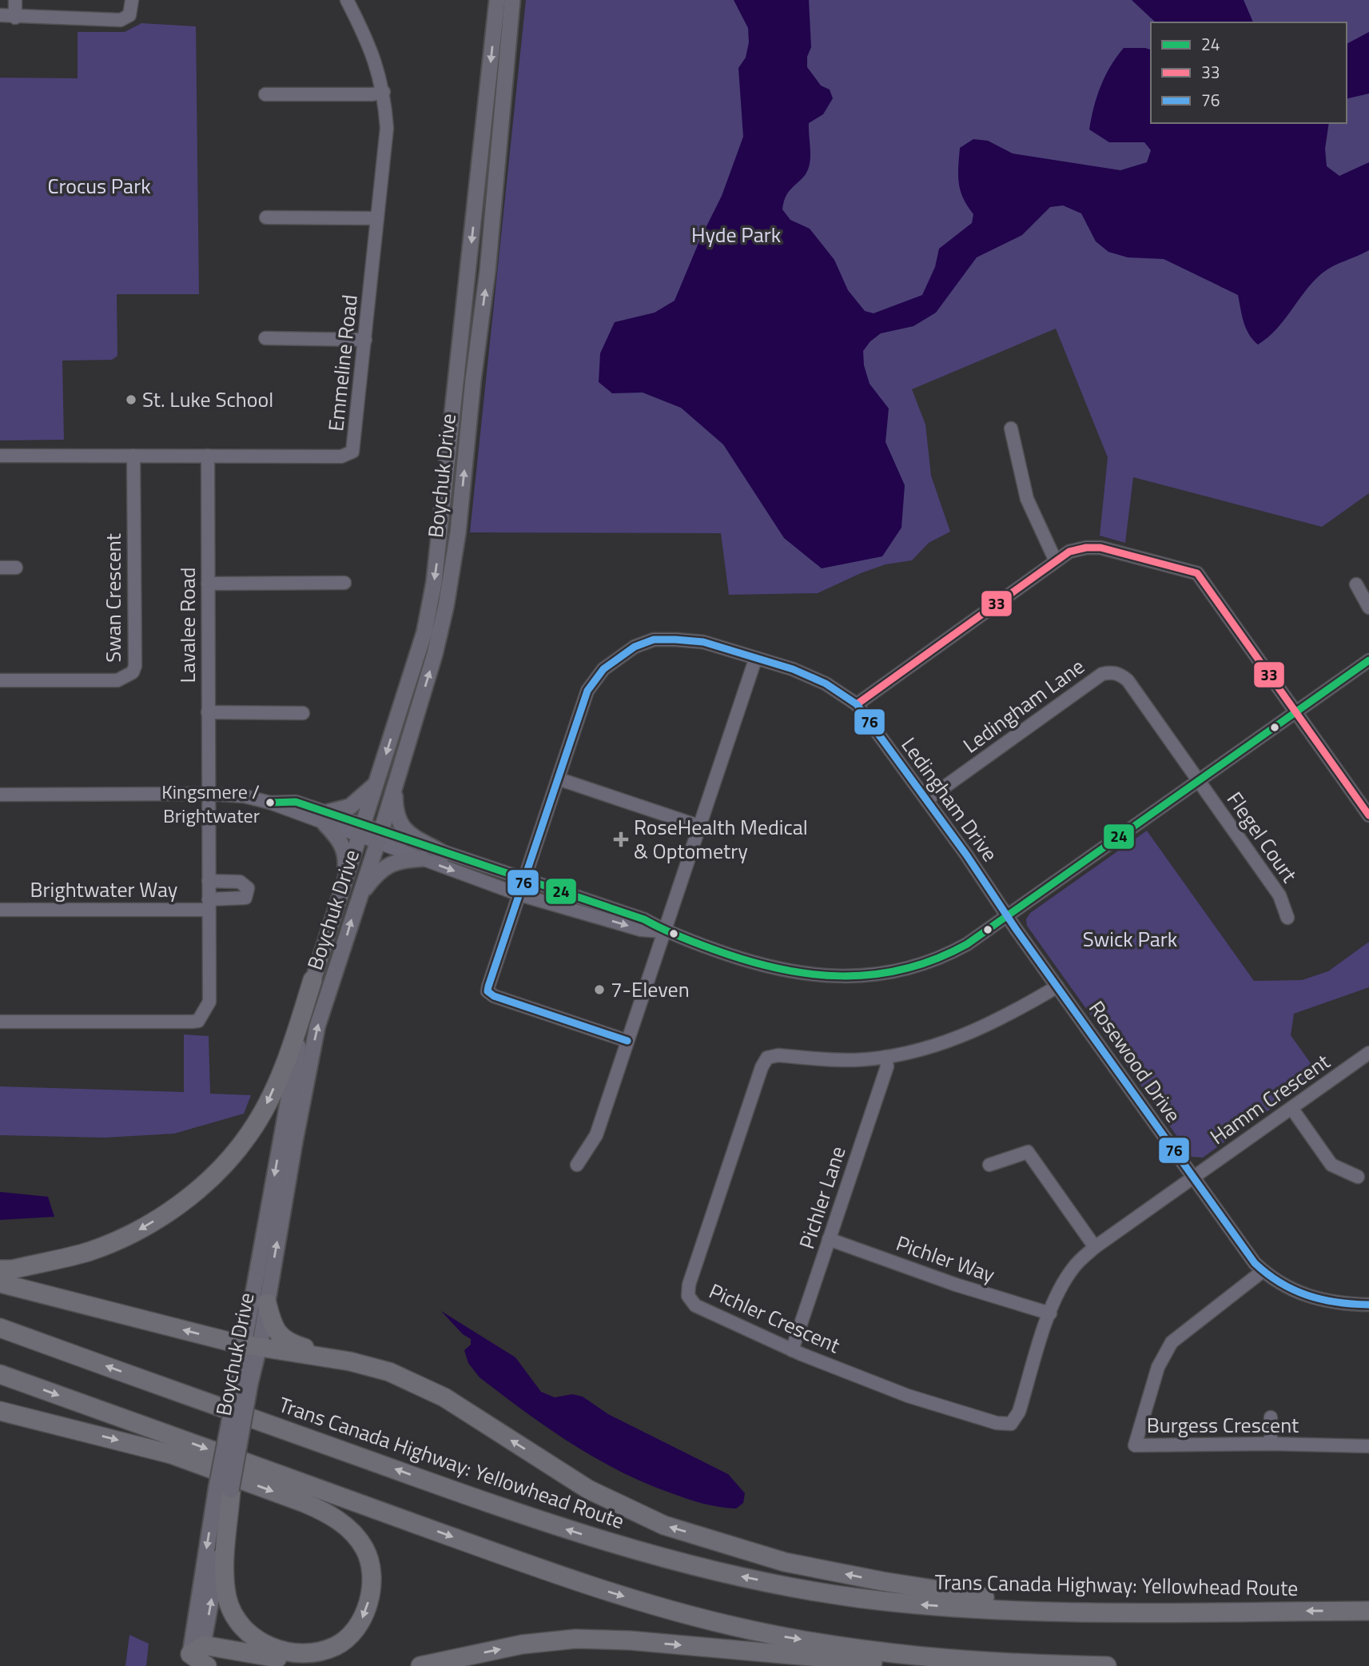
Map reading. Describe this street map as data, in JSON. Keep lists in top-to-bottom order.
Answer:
{
  "streets": {
    "highway": ["Trans Canada Highway: Yellowhead Route"],
    "main road": ["Boychuk Drive"],
    "street": [
      "Emmeline Road",
      "Swan Crescent",
      "Lavalee Road",
      "Ledingham Lane",
      "Ledingham Drive",
      "Flegel Court",
      "Brightwater Way",
      "Rosewood Drive",
      "Hamm Crescent",
      "Pichler Lane",
      "Pichler Way",
      "Pichler Crescent",
      "Burgess Crescent"
    ]
  },
  "crossings": [
    ["Emmeline Road", "Swan Crescent"],
    ["Emmeline Road", "Lavalee Road"],
    ["Lavalee Road", "Brightwater Way"],
    ["Ledingham Lane", "Ledingham Drive"],
    ["Ledingham Lane", "Flegel Court"],
    ["Ledingham Drive", "Rosewood Drive"],
    ["Rosewood Drive", "Hamm Crescent"],
    ["Rosewood Drive", "Pichler Crescent"],
    ["Rosewood Drive", "Burgess Crescent"],
    ["Hamm Crescent", "Pichler Crescent"],
    ["Pichler Lane", "Pichler Way"],
    ["Pichler Lane", "Pichler Crescent"],
    ["Pichler Way", "Pichler Crescent"]
  ],
  "parks": ["Crocus Park", "Hyde Park", "Swick Park"],
  "places": {
    "other": ["St. Luke School", "Kingsmere / Brightwater", "7-Eleven"],
    "health": ["RoseHealth Medical & Optometry"]
  },
  "lines": ["transit line 33", "transit line 76", "transit line 24"],
  "legend": ["24", "33", "76"]
}
